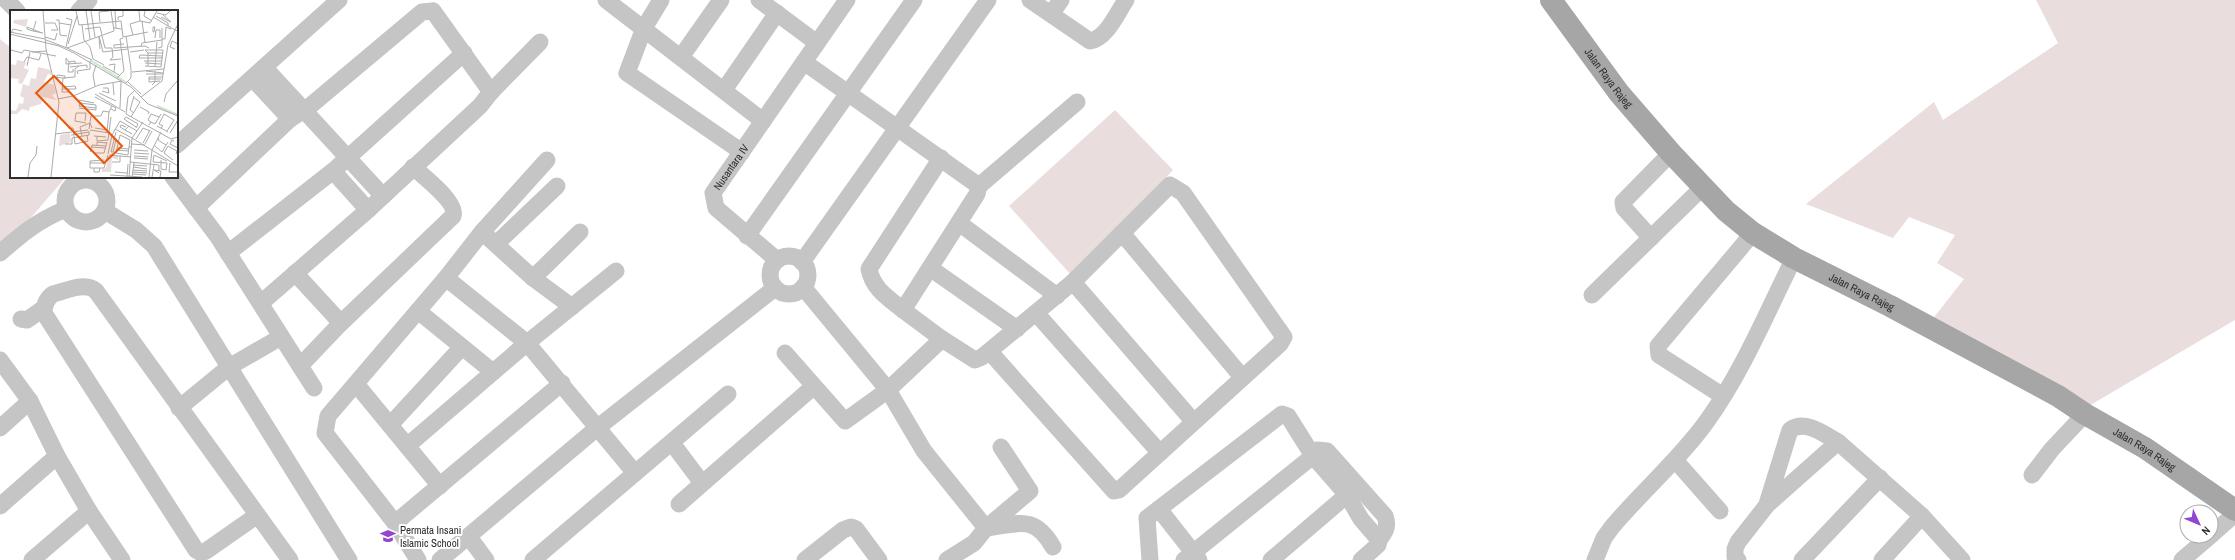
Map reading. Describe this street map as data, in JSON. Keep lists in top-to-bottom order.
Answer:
{
  "streets": {
    "main road": ["Jalan Raya Rajeg"],
    "street": ["Nusantara IV"]
  },
  "places": {
    "school or university": ["Permata Insani Islamic School"]
  },
  "north": "bottom right"
}
